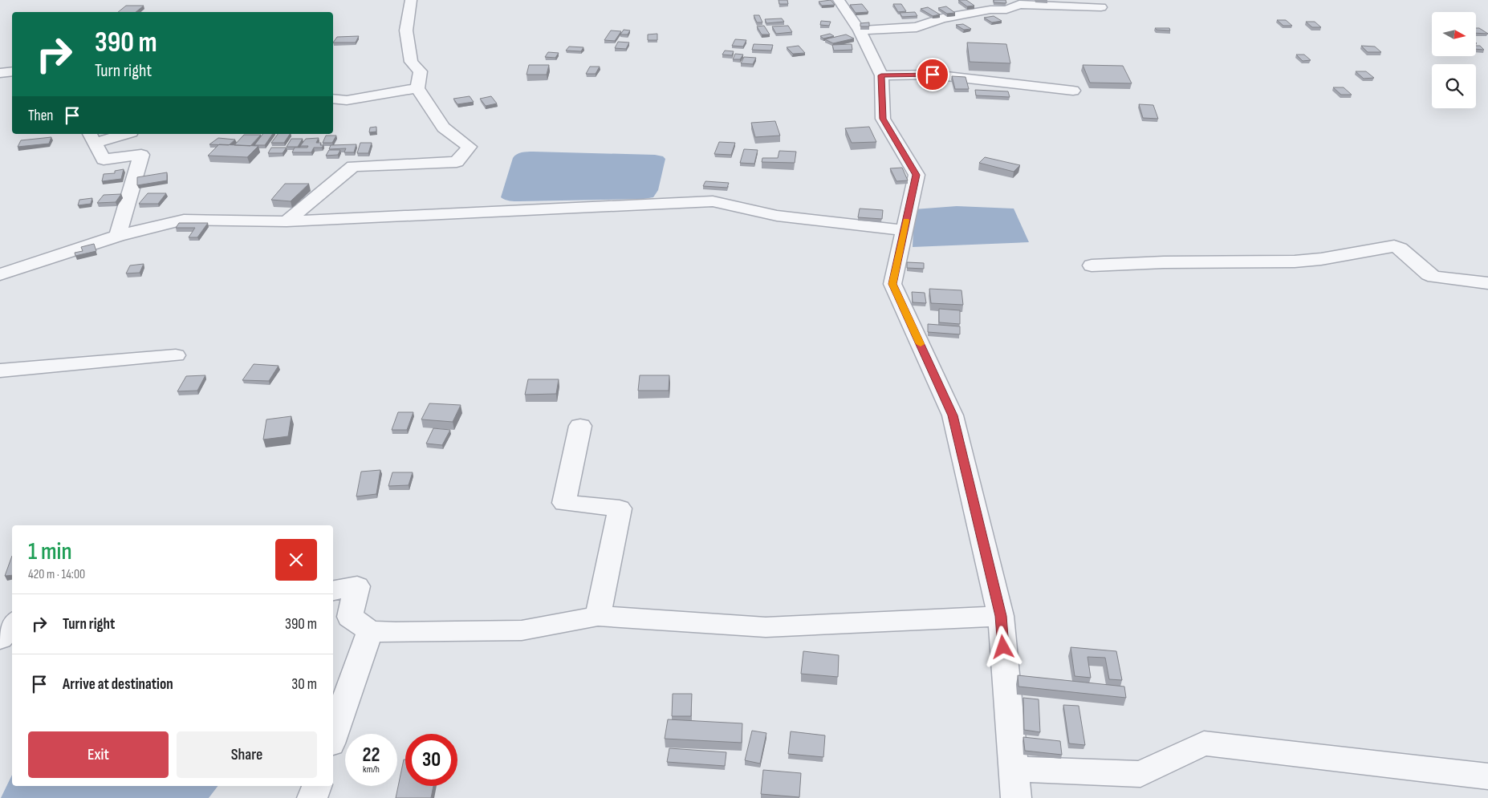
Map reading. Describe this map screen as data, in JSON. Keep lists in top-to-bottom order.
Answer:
{
  "north": "right",
  "page": {
    "turn": ["390 m", "Turn right"],
    "then": "Then",
    "heading": ["1 min", "420 m · 14:00"],
    "list": [
      {
        "name": "Turn right",
        "value": "390 m"
      },
      {
        "name": "Arrive at destination",
        "value": "30 m"
      }
    ],
    "buttons": ["Exit", "Share"],
    "speed": "22 km/h",
    "limit": "30"
  }
}
